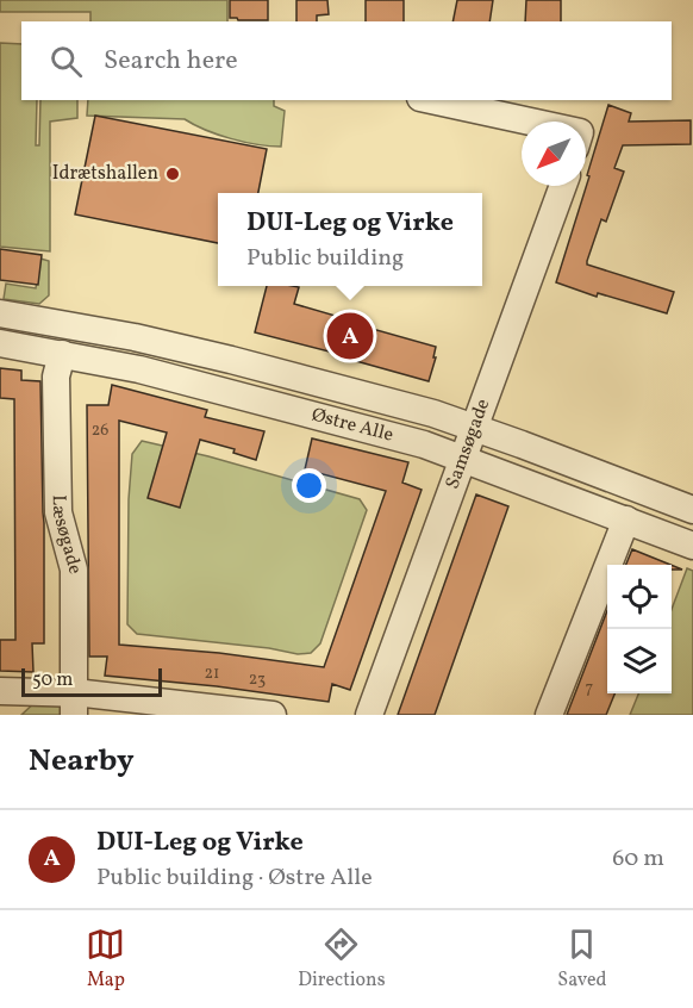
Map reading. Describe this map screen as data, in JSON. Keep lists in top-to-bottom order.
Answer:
{
  "streets": {
    "street": ["Østre Alle", "Samsøgade", "Læsøgade"]
  },
  "crossings": [
    ["Østre Alle", "Samsøgade"],
    ["Østre Alle", "Læsøgade"]
  ],
  "places": ["Idrætshallen"],
  "house_numbers": [
    "26",
    "21",
    "23",
    "7"
  ],
  "scale_bar": "50 m",
  "north": "bottom left",
  "page": {
    "search": "Search here",
    "popup": ["DUI-Leg og Virke", "Public building"],
    "pins": "A",
    "scale": "50 m",
    "heading": "Nearby",
    "list": [
      {
        "mark": "A",
        "name": "DUI-Leg og Virke",
        "note": "Public building · Østre Alle",
        "value": "60 m"
      }
    ],
    "nav": ["Map", "Directions", "Saved"]
  }
}
